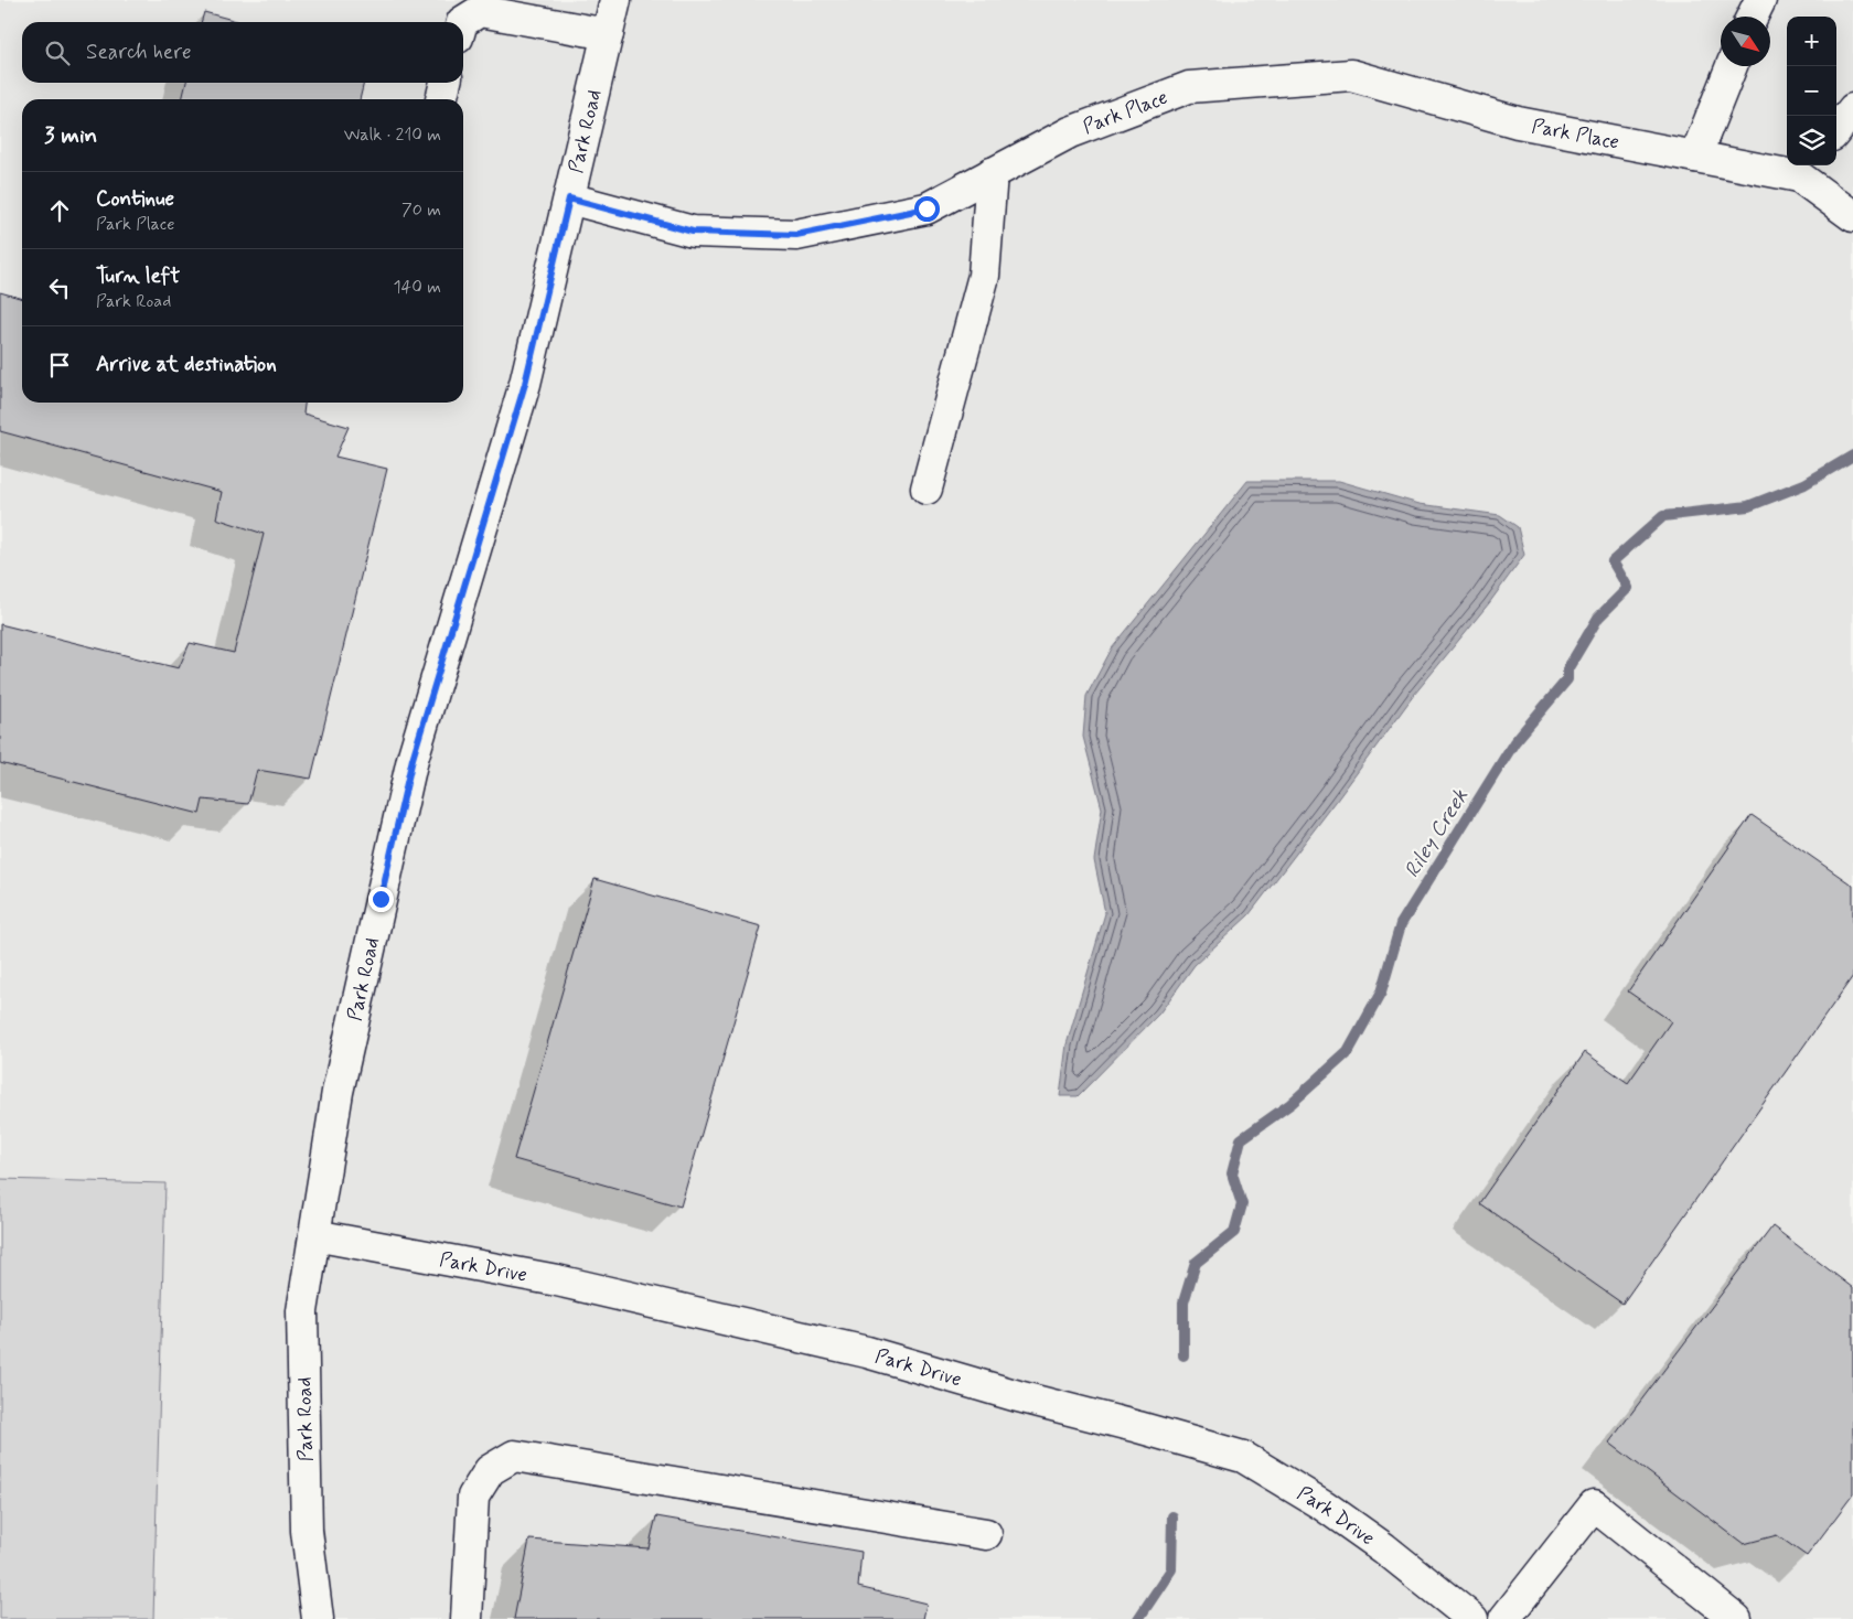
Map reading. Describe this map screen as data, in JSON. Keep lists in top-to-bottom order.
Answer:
{
  "streets": {
    "street": ["Park Place", "Park Road", "Park Drive"]
  },
  "crossings": [
    ["Park Place", "Park Road"],
    ["Park Road", "Park Drive"]
  ],
  "water": ["Riley Creek"],
  "north": "bottom right",
  "page": {
    "map_buttons": ["+", "−"],
    "search": "Search here",
    "heading": ["3 min", "Walk · 210 m"],
    "list": [
      ["Continue", "Park Place", "70 m"],
      ["Turn left", "Park Road", "140 m"],
      "Arrive at destination"
    ]
  }
}
